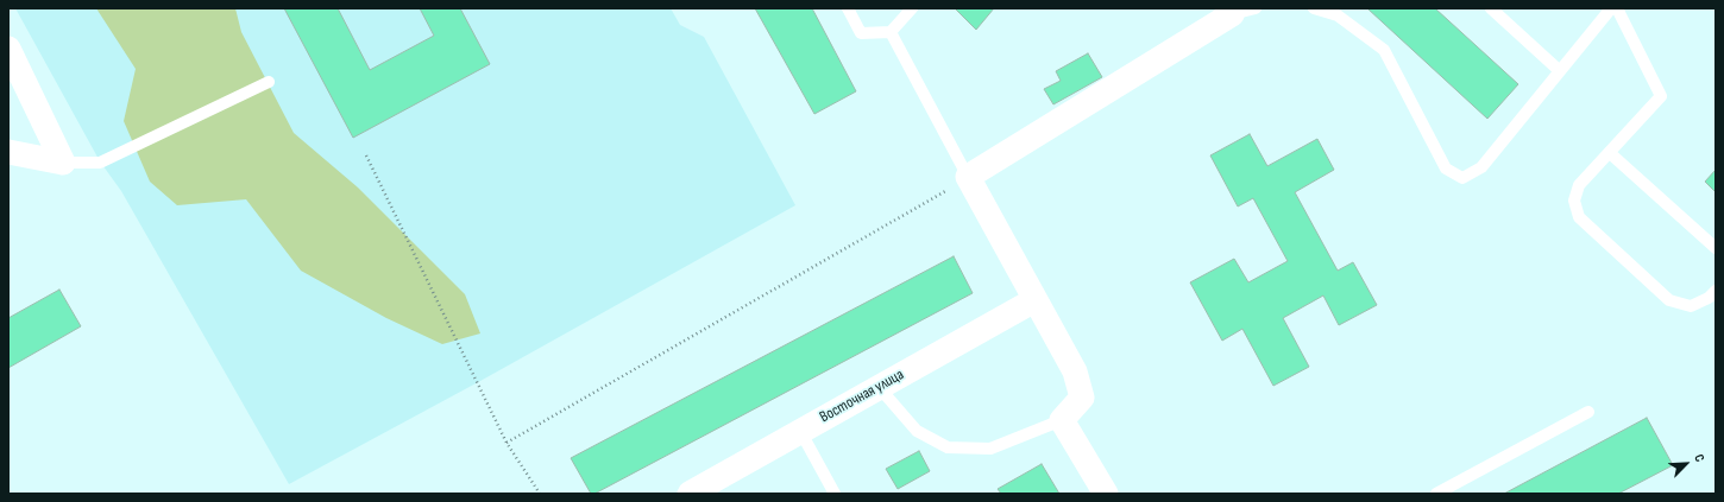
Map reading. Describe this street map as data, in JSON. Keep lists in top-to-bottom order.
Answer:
{
  "streets": {
    "street": ["Восточная улица"]
  },
  "north": "top right"
}
